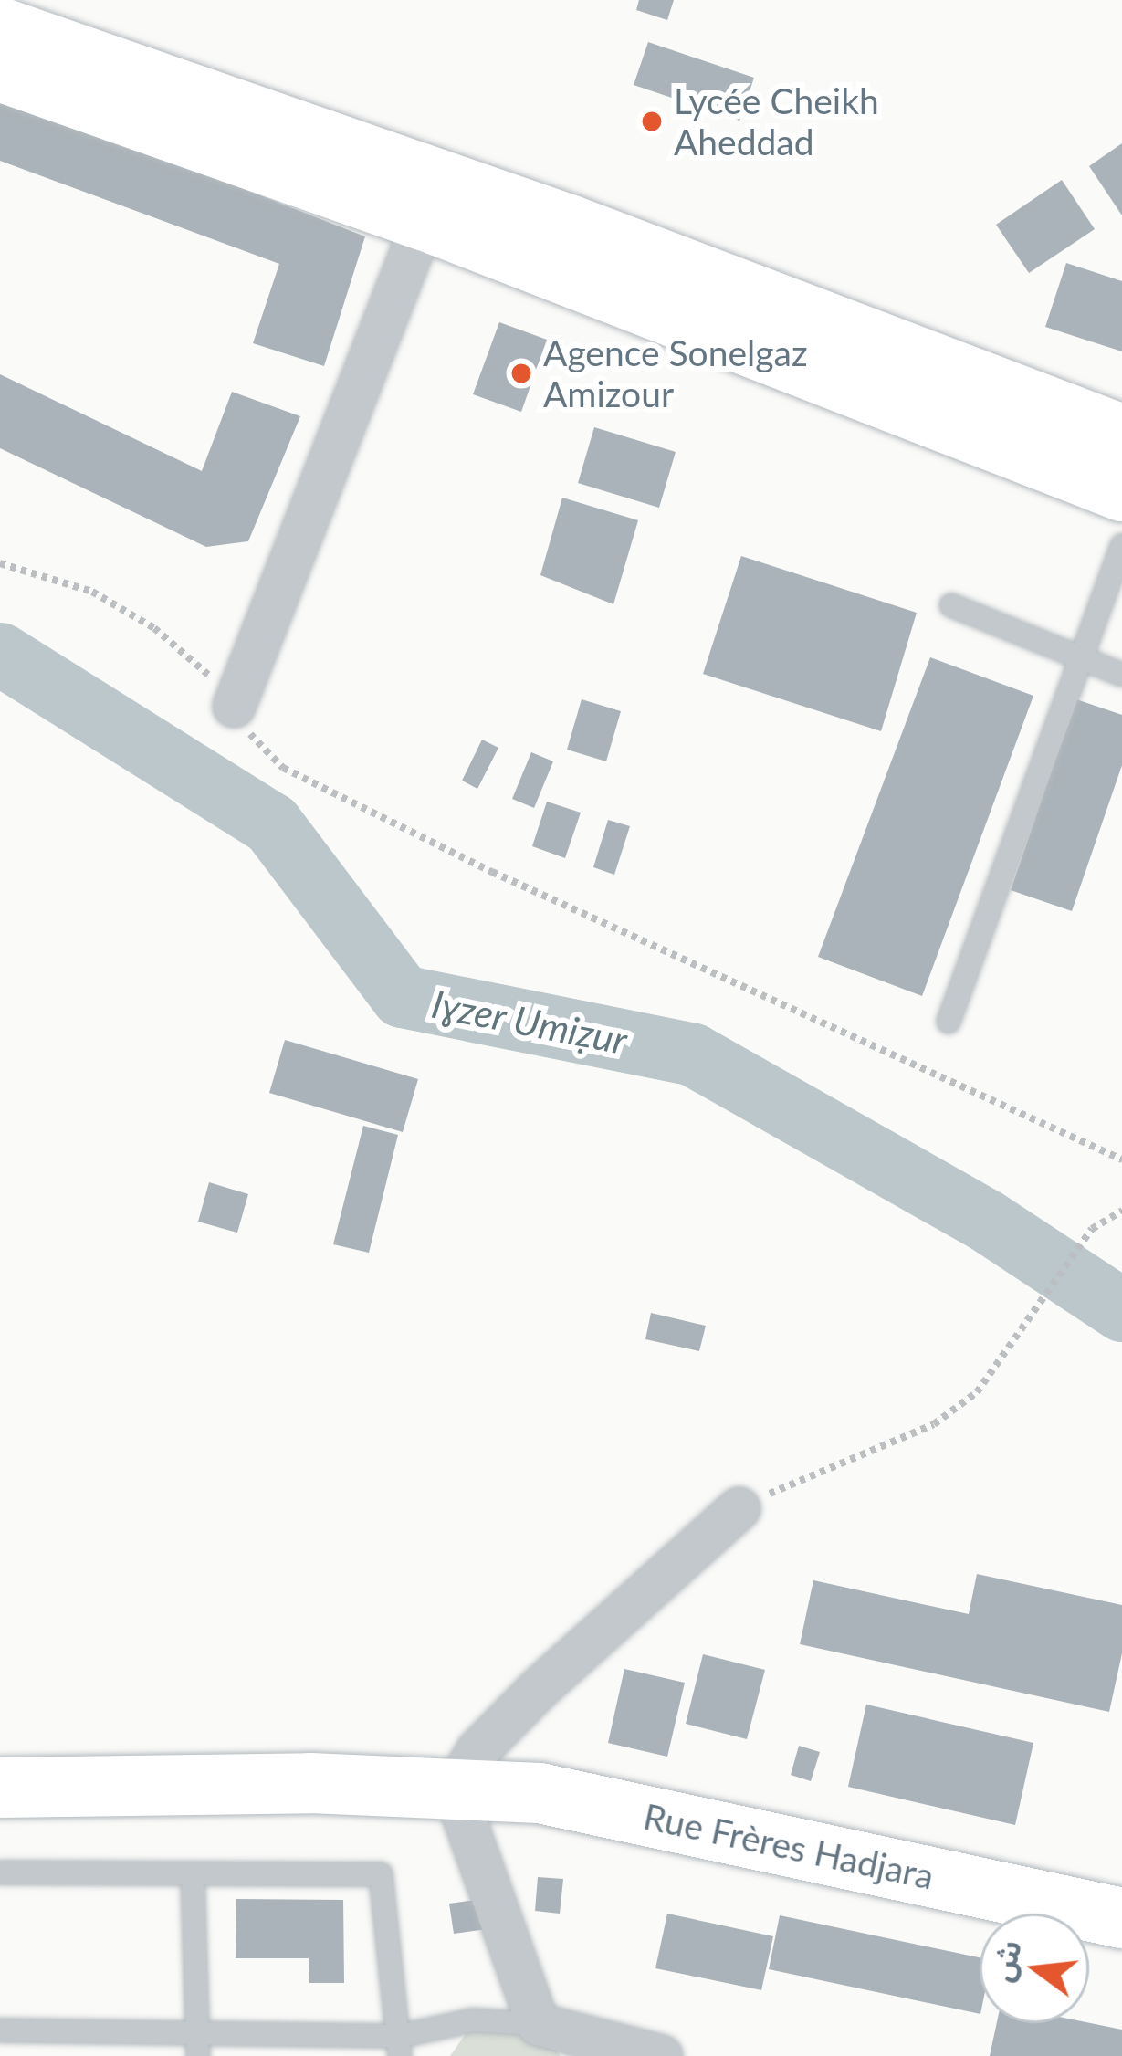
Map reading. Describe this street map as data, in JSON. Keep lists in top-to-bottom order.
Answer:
{
  "streets": {
    "main road": ["Rue Frères Hadjara"]
  },
  "water": ["Iɣzer Umiẓur"],
  "places": ["Lycée Cheikh Aheddad", "Agence Sonelgaz Amizour"],
  "north": "left"
}
